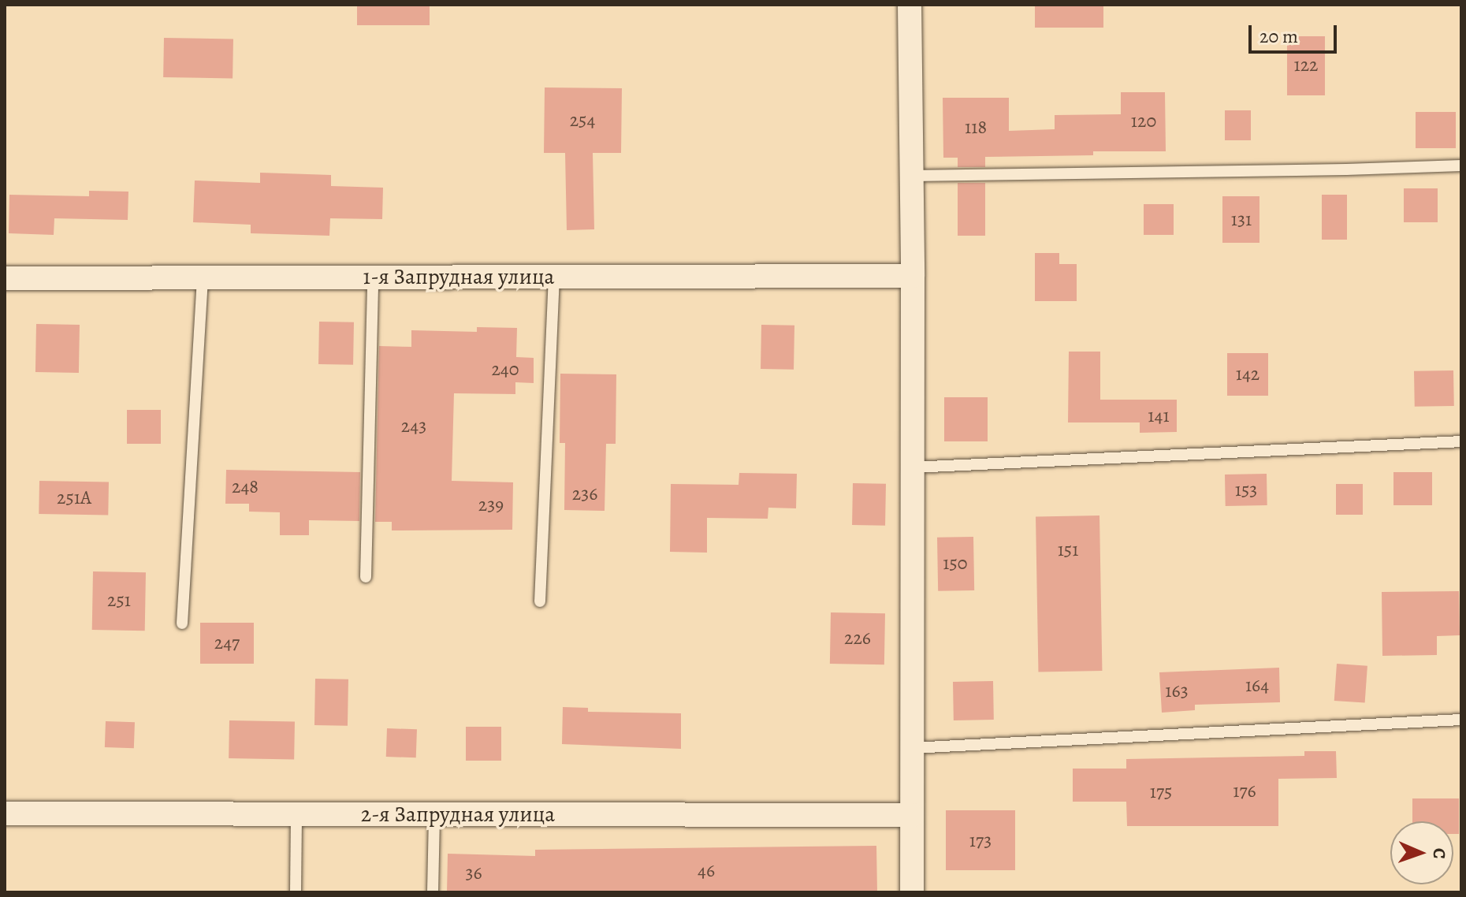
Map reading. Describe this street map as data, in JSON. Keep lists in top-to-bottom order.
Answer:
{
  "streets": {
    "street": ["1-я Запрудная улица", "2-я Запрудная улица"]
  },
  "house_numbers": [
    "122",
    "254",
    "120",
    "118",
    "131",
    "240",
    "142",
    "141",
    "243",
    "248",
    "153",
    "236",
    "251А",
    "239",
    "151",
    "150",
    "251",
    "226",
    "247",
    "164",
    "163",
    "176",
    "175",
    "173",
    "46",
    "36"
  ],
  "scale_bar": "20 m",
  "north": "right"
}
